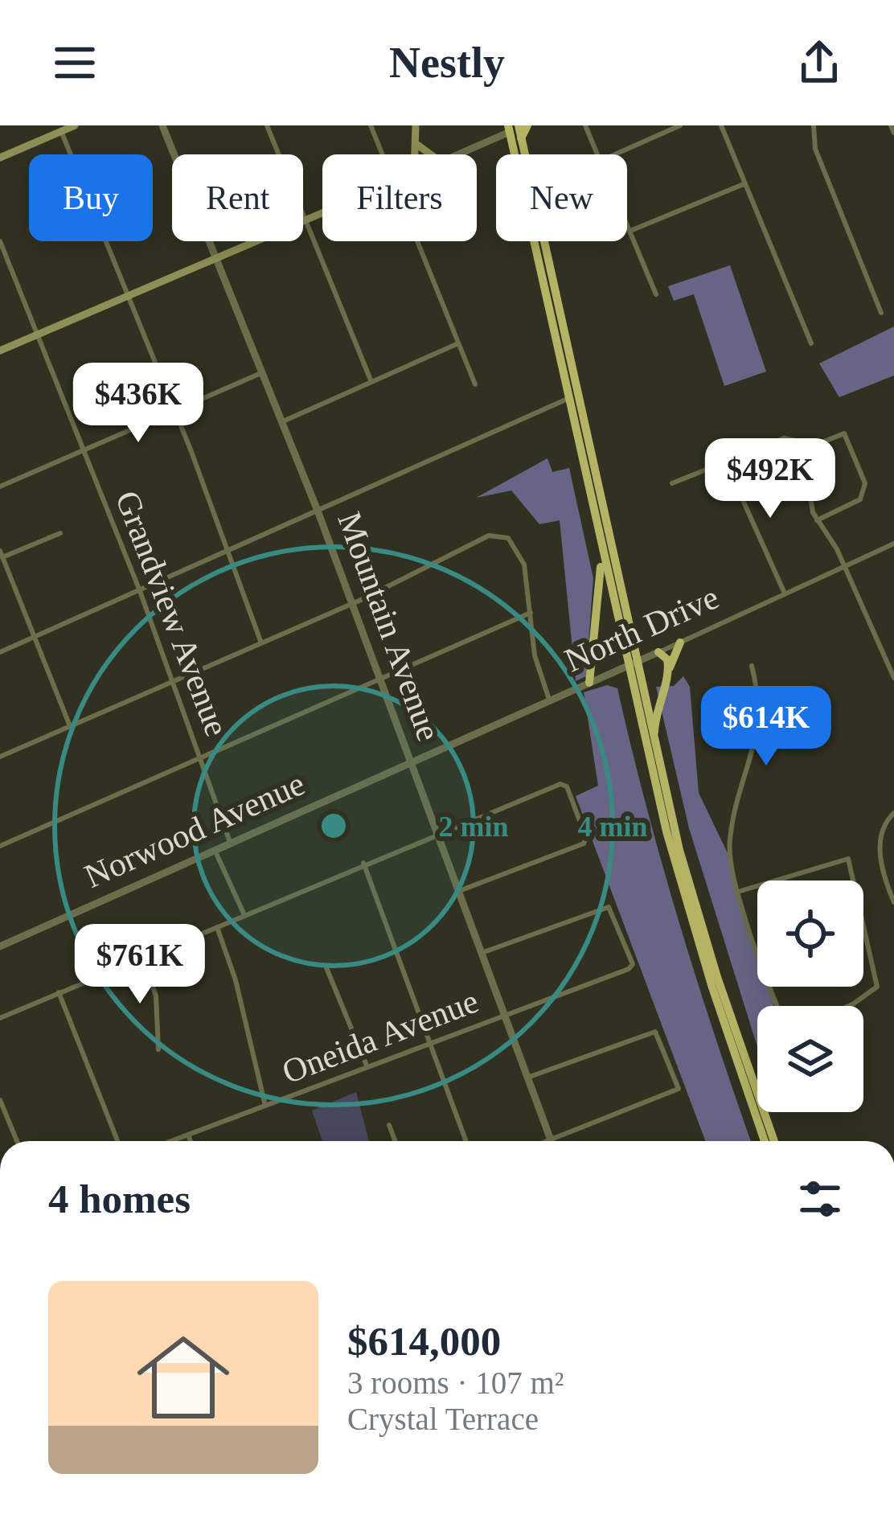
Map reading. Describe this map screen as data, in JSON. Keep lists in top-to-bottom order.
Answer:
{
  "streets": {
    "street": [
      "Grandview Avenue",
      "Mountain Avenue",
      "North Drive",
      "Norwood Avenue",
      "Oneida Avenue"
    ]
  },
  "crossings": [
    ["Grandview Avenue", "Norwood Avenue"],
    ["Mountain Avenue", "North Drive"],
    ["Mountain Avenue", "Norwood Avenue"],
    ["Mountain Avenue", "Oneida Avenue"],
    ["North Drive", "Norwood Avenue"]
  ],
  "page": {
    "header": "Nestly",
    "chip": [
      "Buy",
      "Rent",
      "Filters",
      "New"
    ],
    "price": [
      "$436K",
      "$492K",
      "$614K",
      "$761K"
    ],
    "heading": "4 homes",
    "list": [
      {
        "name": "$614,000",
        "note": "3 rooms · 107 m² · Crystal Terrace"
      }
    ]
  },
  "rings": ["2 min", "4 min"]
}
